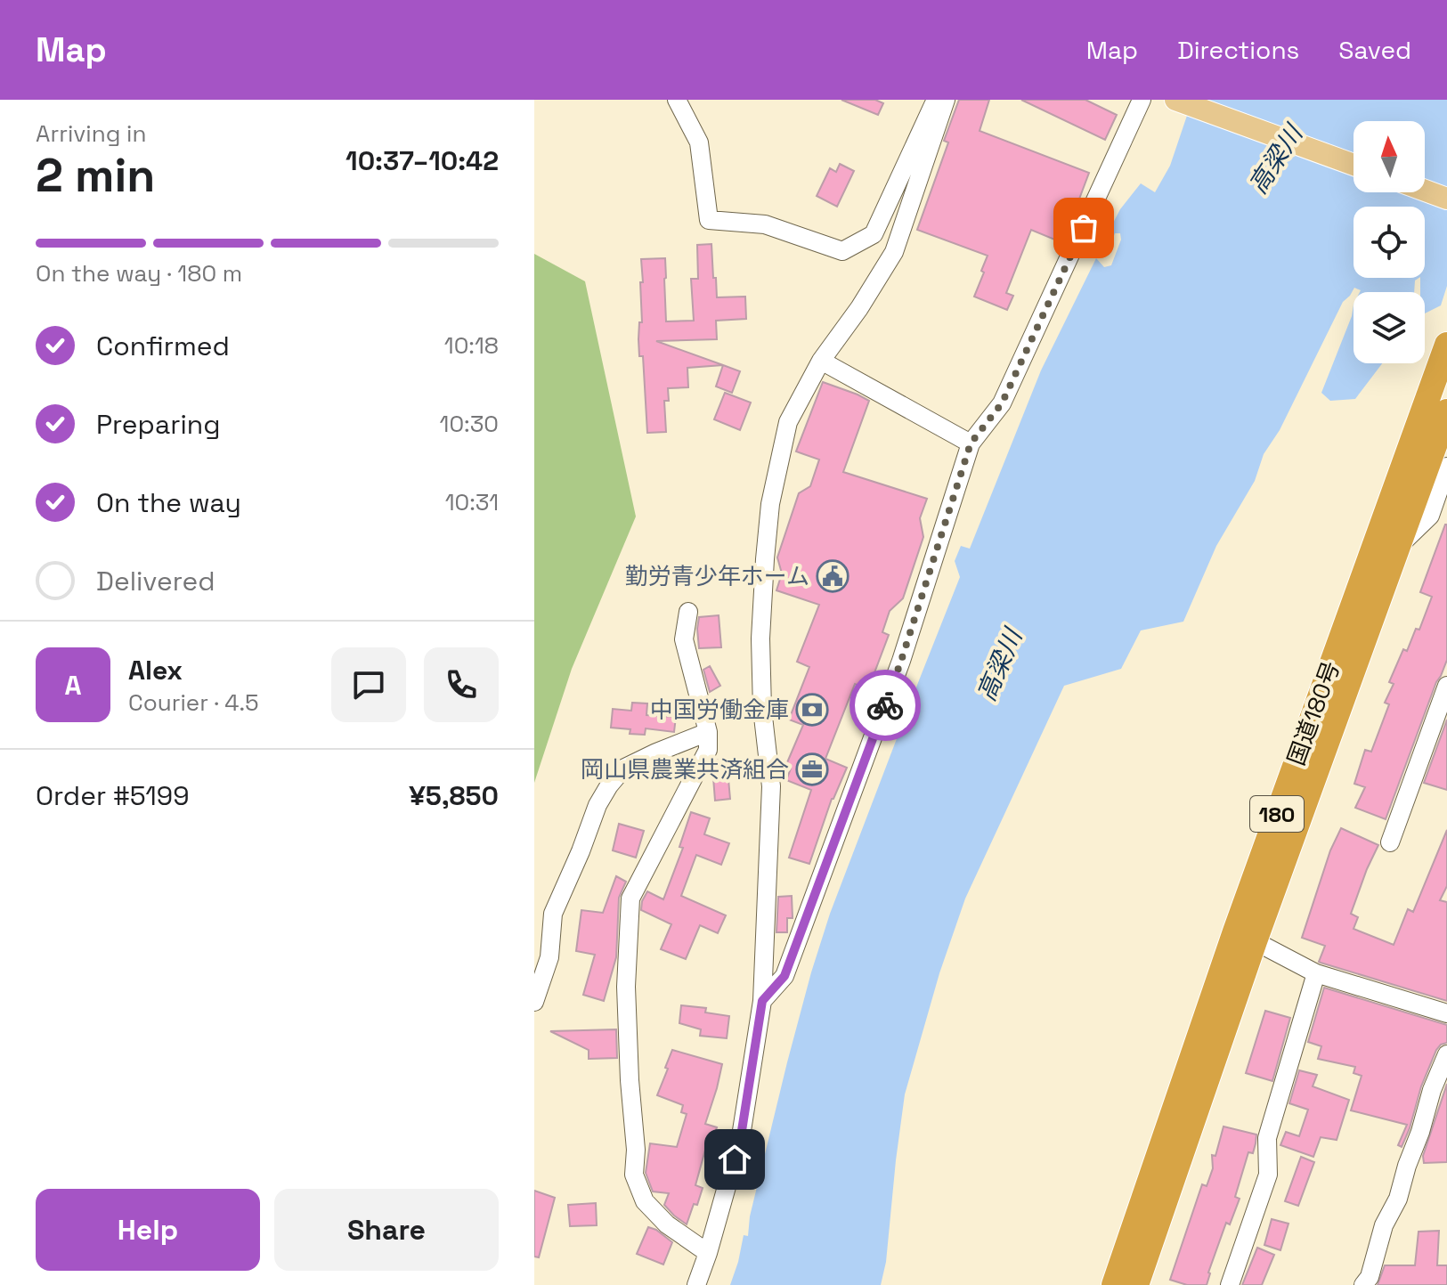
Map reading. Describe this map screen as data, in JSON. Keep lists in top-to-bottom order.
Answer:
{
  "streets": {
    "highway": ["国道180号", "180"]
  },
  "water": ["高梁川"],
  "places": {
    "public building": ["勤労青少年ホーム"],
    "bank": ["中国労働金庫"],
    "office": ["岡山県農業共済組合"]
  },
  "north": "top",
  "page": {
    "header": "Map",
    "nav": ["Map", "Directions", "Saved"],
    "heading": ["2 min", "Arriving in", "10:37–10:42"],
    "panel": [
      "Alex",
      "Courier · 4.5",
      "Order #5199",
      "¥5,850"
    ],
    "bar": "On the way · 180 m",
    "list": [
      ["Confirmed", "10:18"],
      ["Preparing", "10:30"],
      ["On the way", "10:31"],
      "Delivered"
    ],
    "round": "A",
    "buttons": ["Help", "Share"]
  }
}
